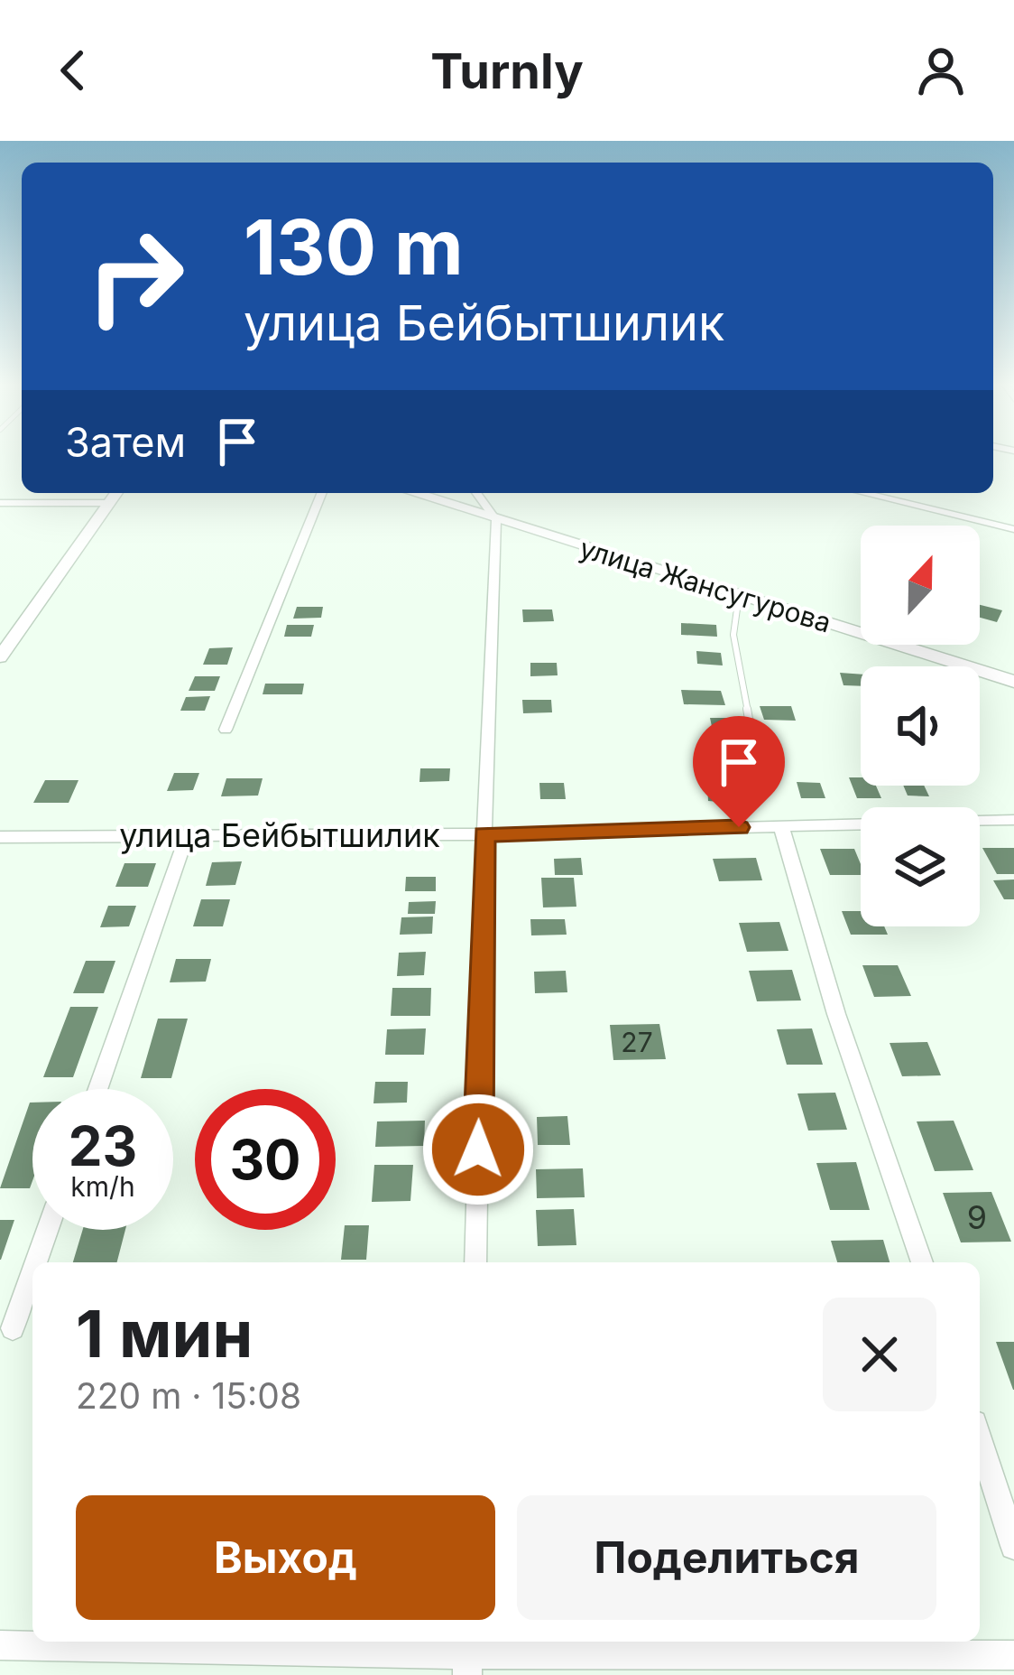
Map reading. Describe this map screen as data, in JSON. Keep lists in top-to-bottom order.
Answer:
{
  "streets": {
    "main road": ["улица Жансугурова"],
    "street": ["улица Бейбытшилик"]
  },
  "house_numbers": ["27", "9"],
  "north": "top",
  "page": {
    "header": "Turnly",
    "turn": ["130 m", "улица Бейбытшилик"],
    "then": "Затем",
    "speed": "23 km/h",
    "limit": "30",
    "heading": ["1 мин", "220 m · 15:08"],
    "buttons": ["Выход", "Поделиться"]
  }
}
